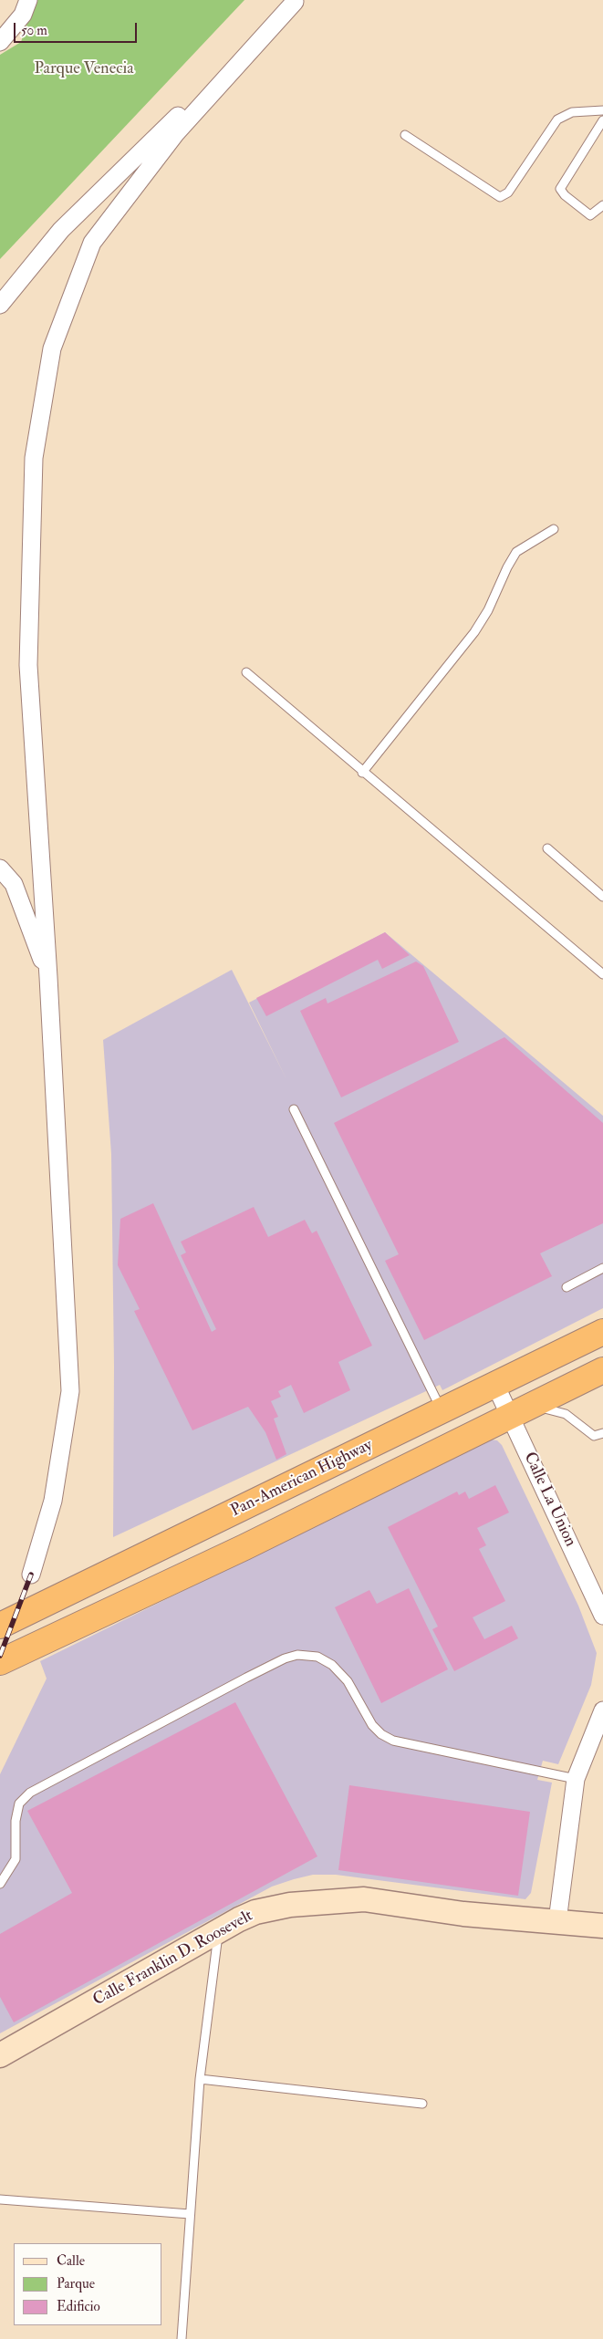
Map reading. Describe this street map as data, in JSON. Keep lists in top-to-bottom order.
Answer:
{
  "streets": {
    "highway": ["Pan-American Highway"],
    "main road": ["Calle Franklin D. Roosevelt"],
    "street": ["Calle La Union"]
  },
  "crossings": [
    ["Pan-American Highway", "Calle La Union"]
  ],
  "parks": ["Parque Venecia"],
  "legend": ["Calle", "Parque", "Edificio"],
  "scale_bar": "50 m"
}
